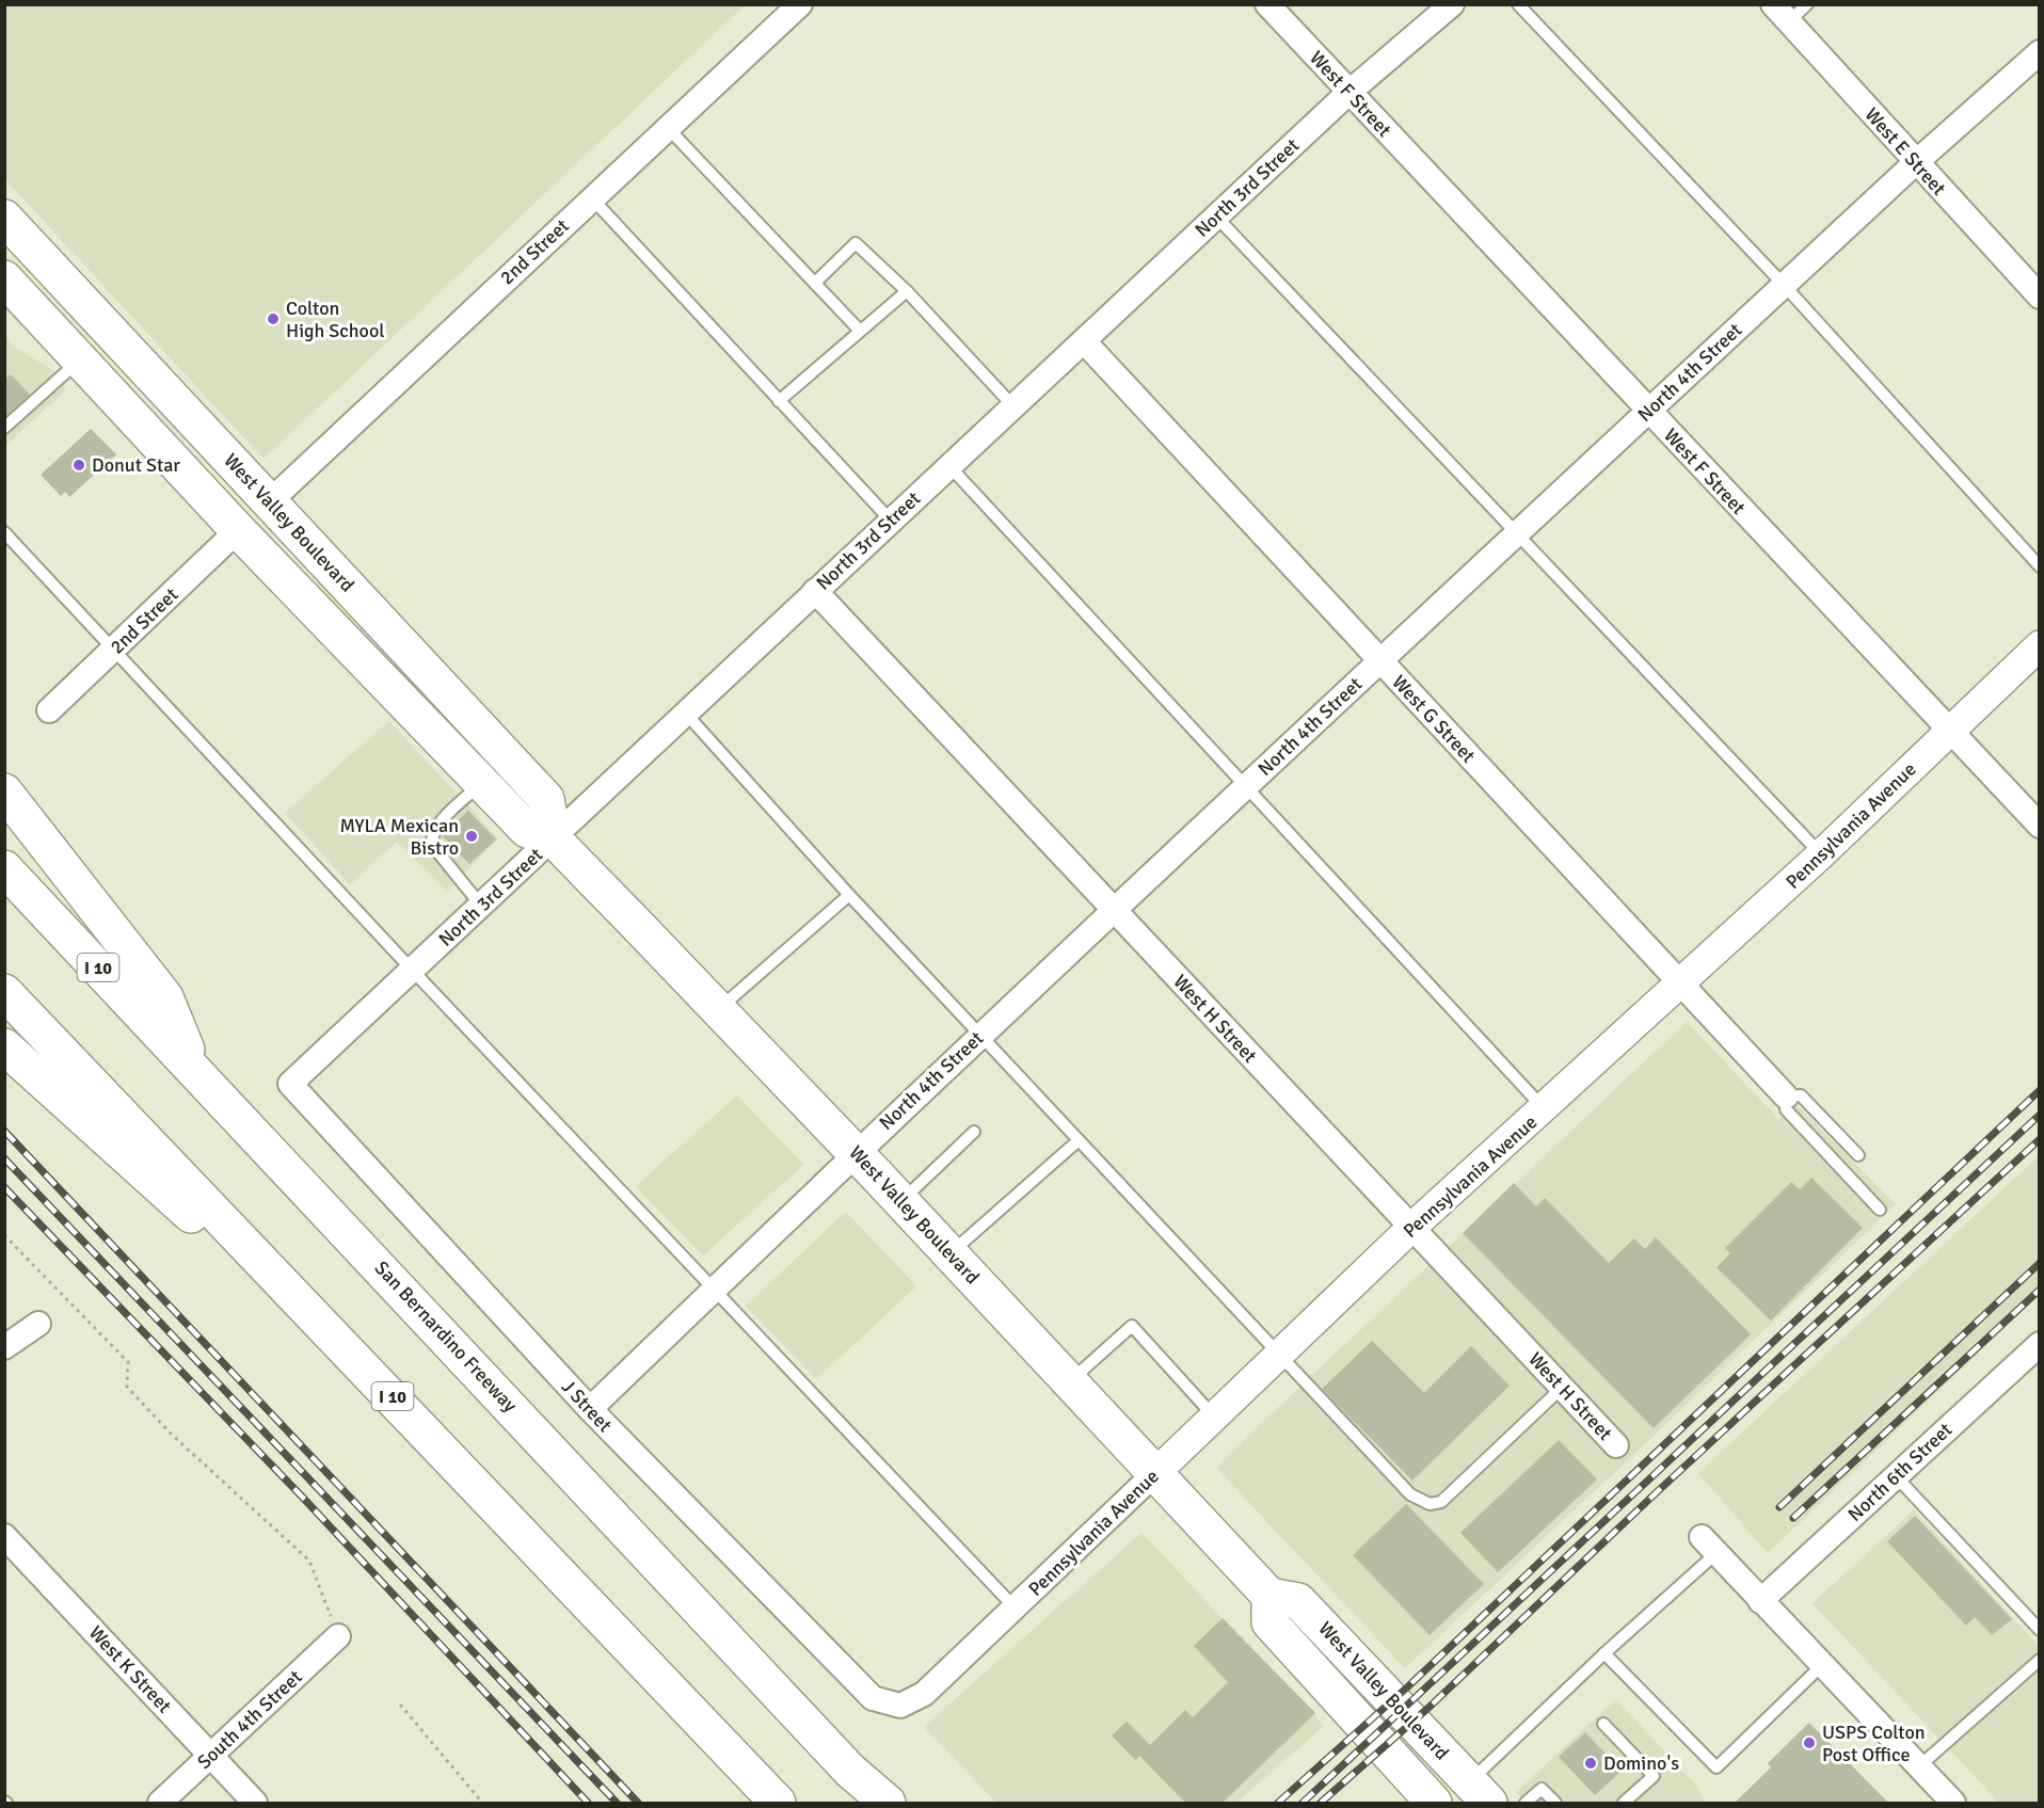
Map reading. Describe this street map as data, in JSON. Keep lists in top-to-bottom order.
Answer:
{
  "streets": {
    "main road": ["West Valley Boulevard", "I 10", "San Bernardino Freeway"],
    "street": [
      "West F Street",
      "West E Street",
      "North 3rd Street",
      "2nd Street",
      "North 4th Street",
      "West G Street",
      "Pennsylvania Avenue",
      "West H Street",
      "J Street",
      "North 6th Street",
      "West K Street",
      "South 4th Street"
    ]
  },
  "crossings": [
    ["West F Street", "North 3rd Street"],
    ["West F Street", "North 4th Street"],
    ["West F Street", "Pennsylvania Avenue"],
    ["West E Street", "North 4th Street"],
    ["North 3rd Street", "West Valley Boulevard"],
    ["North 3rd Street", "West G Street"],
    ["North 3rd Street", "West H Street"],
    ["North 3rd Street", "J Street"],
    ["2nd Street", "West Valley Boulevard"],
    ["North 4th Street", "West Valley Boulevard"],
    ["North 4th Street", "West G Street"],
    ["North 4th Street", "West H Street"],
    ["North 4th Street", "J Street"],
    ["West Valley Boulevard", "Pennsylvania Avenue"],
    ["West G Street", "Pennsylvania Avenue"],
    ["Pennsylvania Avenue", "West H Street"],
    ["Pennsylvania Avenue", "J Street"],
    ["West K Street", "South 4th Street"]
  ],
  "places": [
    "Colton High School",
    "Donut Star",
    "MYLA Mexican Bistro",
    "USPS Colton Post Office",
    "Domino's"
  ]
}
